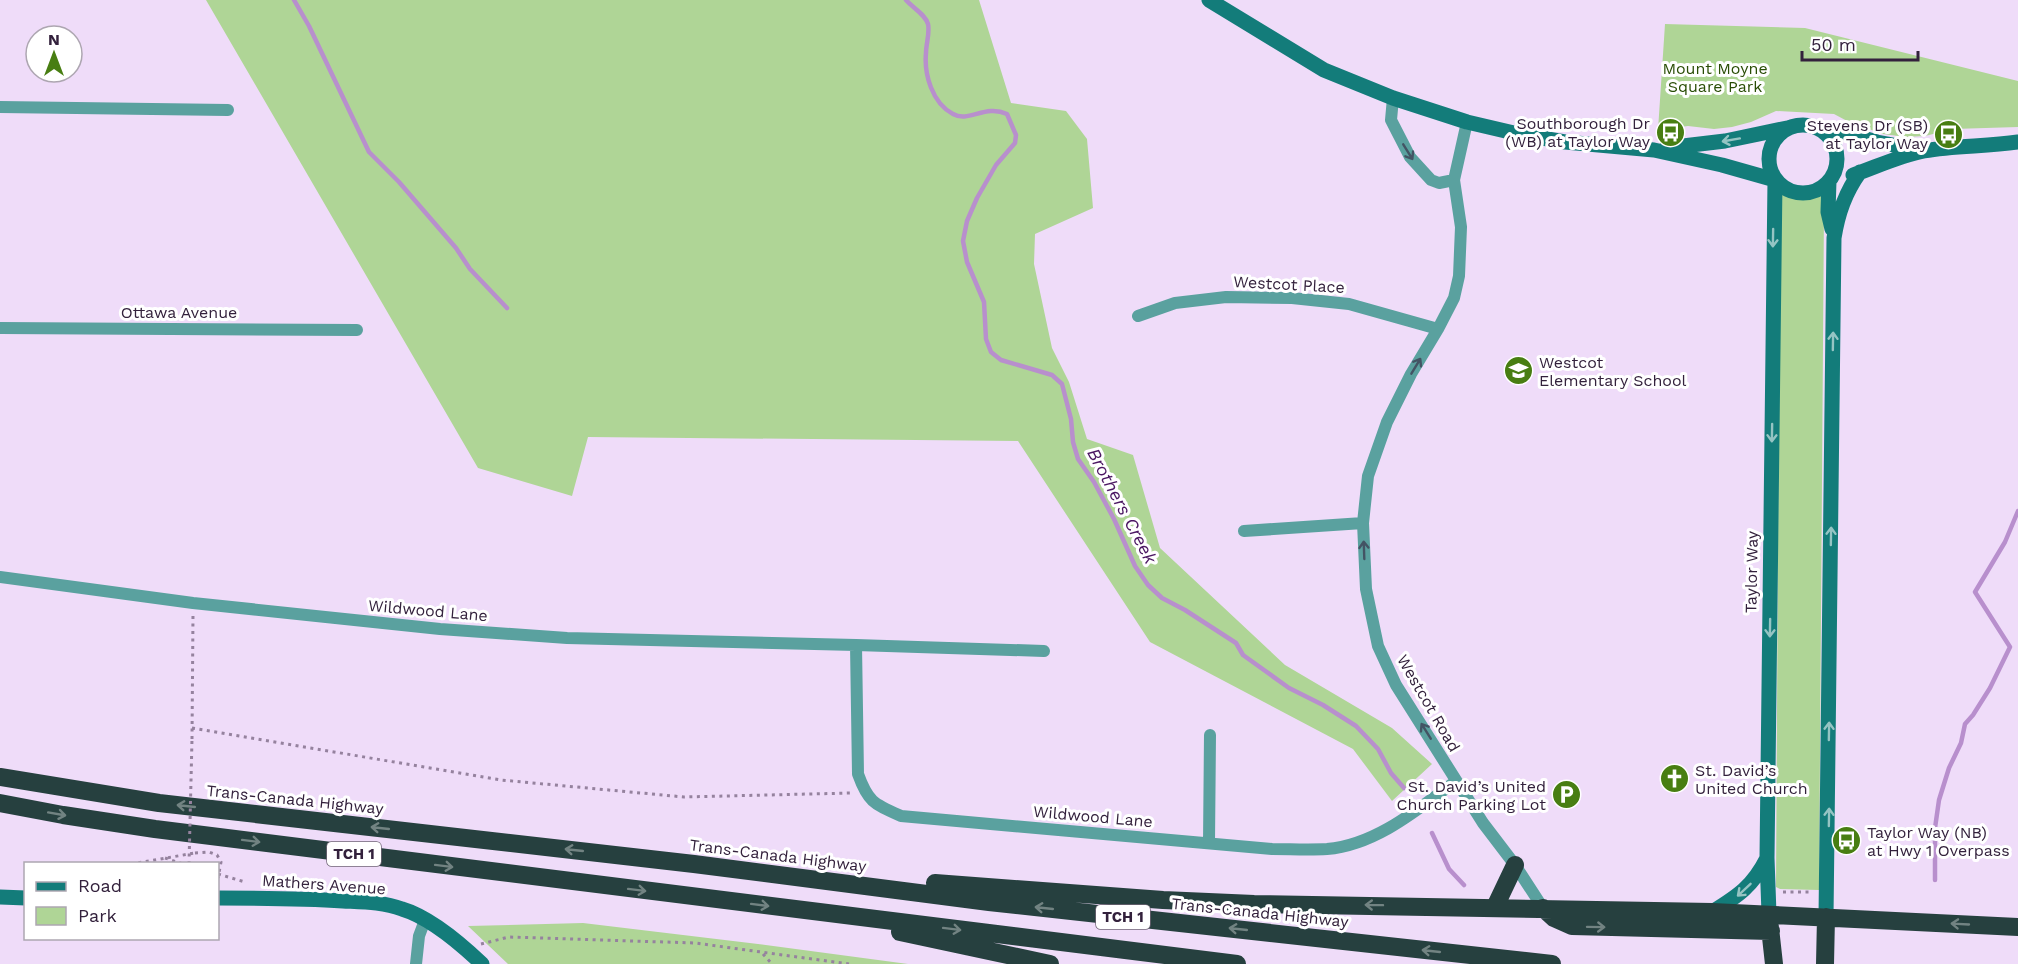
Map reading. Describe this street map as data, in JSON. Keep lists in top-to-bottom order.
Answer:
{
  "streets": {
    "highway": ["Taylor Way", "Trans-Canada Highway", "TCH 1"],
    "street": [
      "Westcot Place",
      "Ottawa Avenue",
      "Wildwood Lane",
      "Westcot Road",
      "Mathers Avenue"
    ]
  },
  "crossings": [
    ["Westcot Place", "Westcot Road"],
    ["Wildwood Lane", "Westcot Road"]
  ],
  "one_way": ["Westcot Road"],
  "water": ["Brothers Creek"],
  "parks": ["Mount Moyne Square Park"],
  "places": {
    "bus stop": ["Southborough Dr (WB) at Taylor Way", "Stevens Dr (SB) at Taylor Way", "Taylor Way (NB) at Hwy 1 Overpass"],
    "school or university": ["Westcot Elementary School"],
    "church": ["St. David’s United Church"],
    "parking": ["St. David’s United Church Parking Lot"]
  },
  "legend": ["Road", "Park"],
  "scale_bar": "50 m",
  "north": "top"
}
